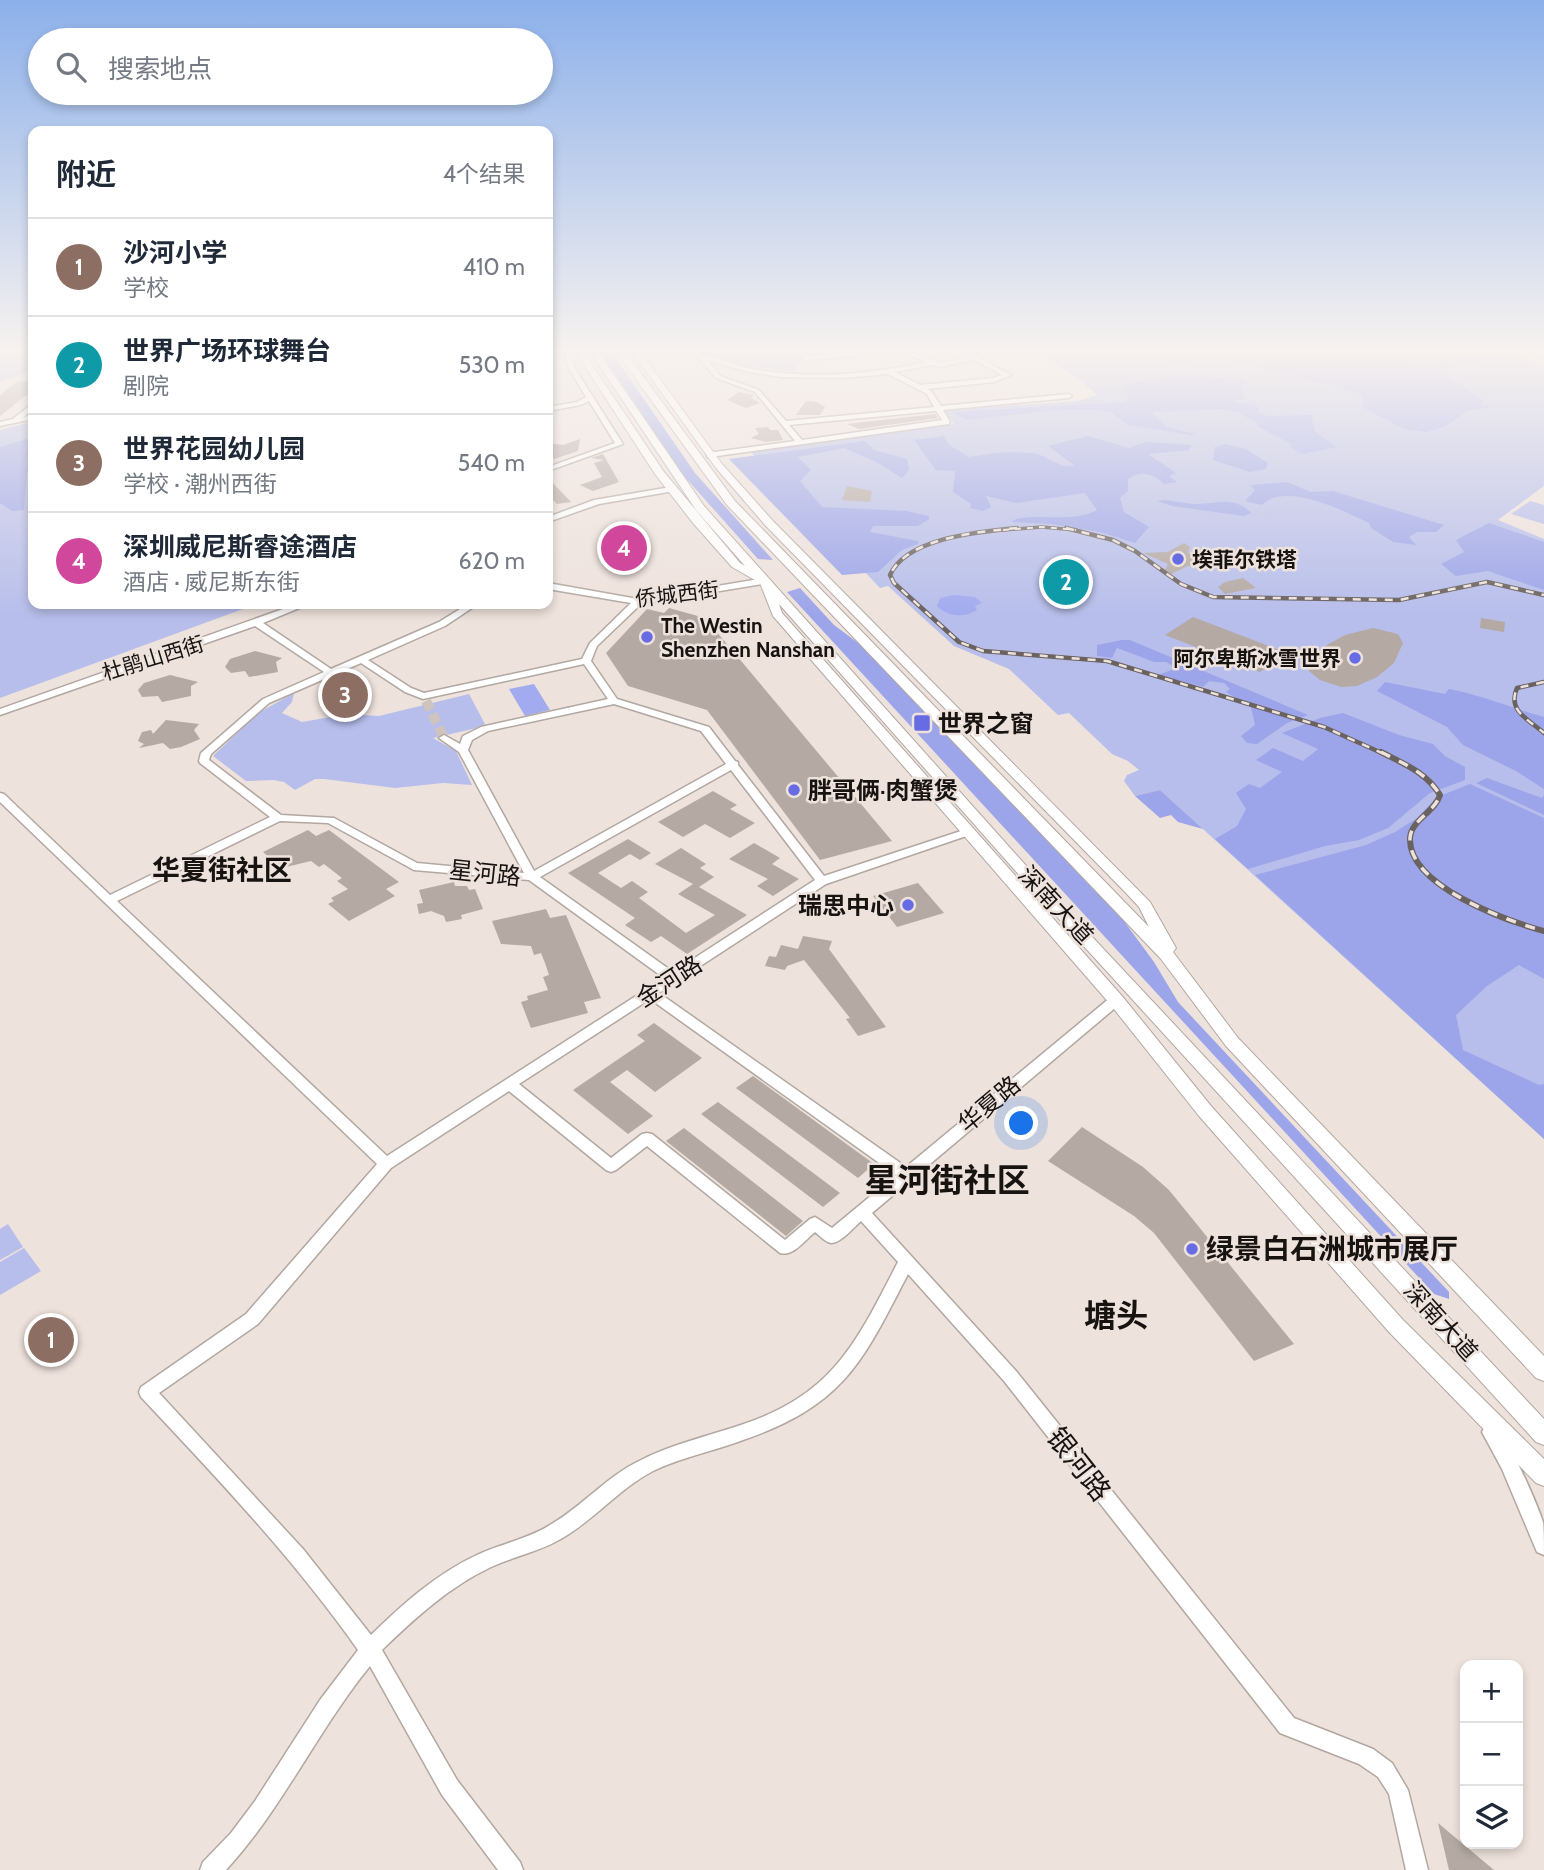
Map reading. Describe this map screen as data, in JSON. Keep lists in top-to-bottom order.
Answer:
{
  "streets": {
    "main road": ["深南大道"],
    "street": [
      "侨城西街",
      "杜鹃山西街",
      "星河路",
      "金河路",
      "华夏路",
      "银河路"
    ]
  },
  "crossings": [
    ["侨城西街", "深南大道"],
    ["星河路", "金河路"],
    ["华夏路", "银河路"]
  ],
  "districts": ["华夏街社区", "星河街社区", "塘头"],
  "places": {
    "other": [
      "埃菲尔铁塔",
      "The Westin Shenzhen Nanshan",
      "阿尔卑斯冰雪世界",
      "胖哥俩·肉蟹煲",
      "瑞思中心",
      "绿景白石洲城市展厅"
    ],
    "transit": ["世界之窗"]
  },
  "page": {
    "search": "搜索地点",
    "heading": ["附近", "4个结果"],
    "list": [
      {
        "mark": "1",
        "name": "沙河小学",
        "note": "学校",
        "value": "410 m"
      },
      {
        "mark": "2",
        "name": "世界广场环球舞台",
        "note": "剧院",
        "value": "530 m"
      },
      {
        "mark": "3",
        "name": "世界花园幼儿园",
        "note": "学校 · 潮州西街",
        "value": "540 m"
      },
      {
        "mark": "4",
        "name": "深圳威尼斯睿途酒店",
        "note": "酒店 · 威尼斯东街",
        "value": "620 m"
      }
    ],
    "pins": [
      "4",
      "2",
      "3",
      "1"
    ],
    "map_buttons": ["+", "−"]
  }
}
